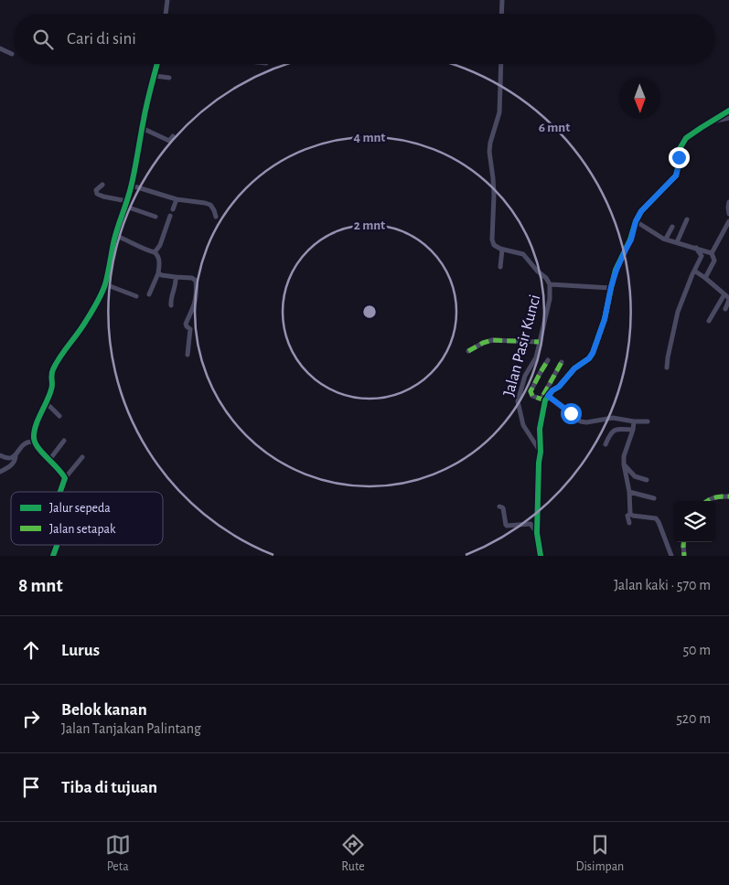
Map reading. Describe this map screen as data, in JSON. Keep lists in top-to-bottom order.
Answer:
{
  "streets": {
    "street": ["Jalan Pasir Kunci"]
  },
  "legend": ["Jalur sepeda", "Jalan setapak"],
  "north": "bottom",
  "page": {
    "search": "Cari di sini",
    "heading": ["8 mnt", "Jalan kaki · 570 m"],
    "list": [
      ["Lurus", "50 m"],
      ["Belok kanan", "Jalan Tanjakan Palintang", "520 m"],
      "Tiba di tujuan"
    ],
    "nav": ["Peta", "Rute", "Disimpan"]
  },
  "rings": ["6 mnt", "4 mnt", "2 mnt"]
}
